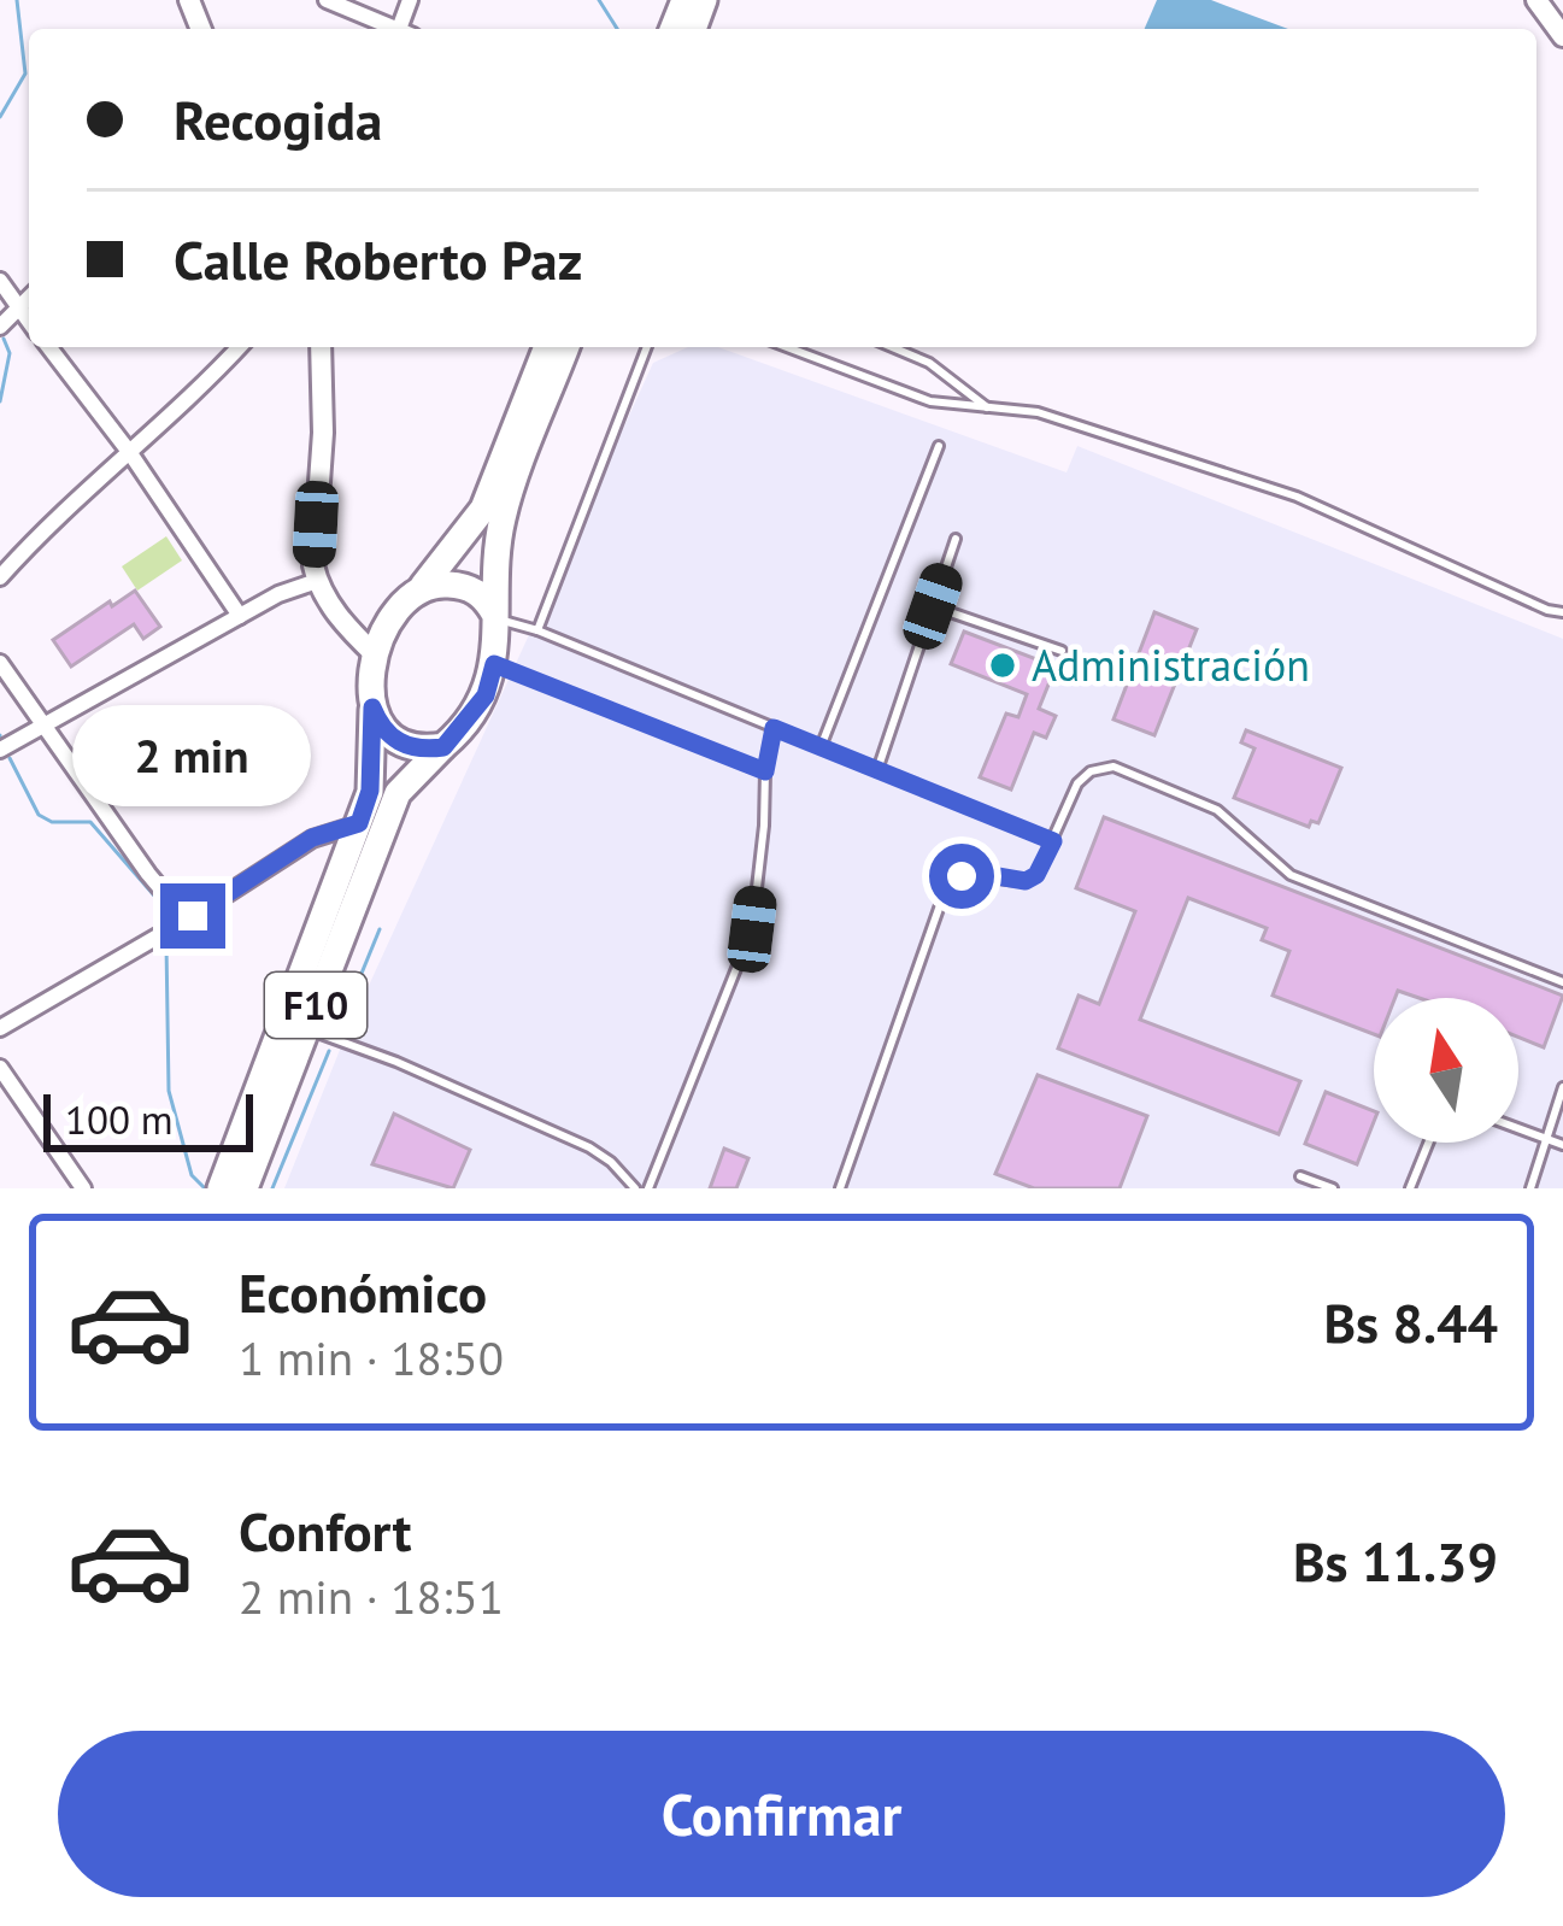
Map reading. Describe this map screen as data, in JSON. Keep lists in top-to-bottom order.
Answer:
{
  "streets": {
    "highway": ["F10"]
  },
  "places": ["Administración"],
  "scale_bar": "100 m",
  "north": "top",
  "page": {
    "banner": ["Recogida", "Calle Roberto Paz"],
    "bubble": "2 min",
    "scale": "100 m",
    "list": [
      {
        "name": "Económico",
        "note": "1 min · 18:50",
        "value": "Bs 8.44"
      },
      {
        "name": "Confort",
        "note": "2 min · 18:51",
        "value": "Bs 11.39"
      }
    ],
    "buttons": "Confirmar"
  }
}
